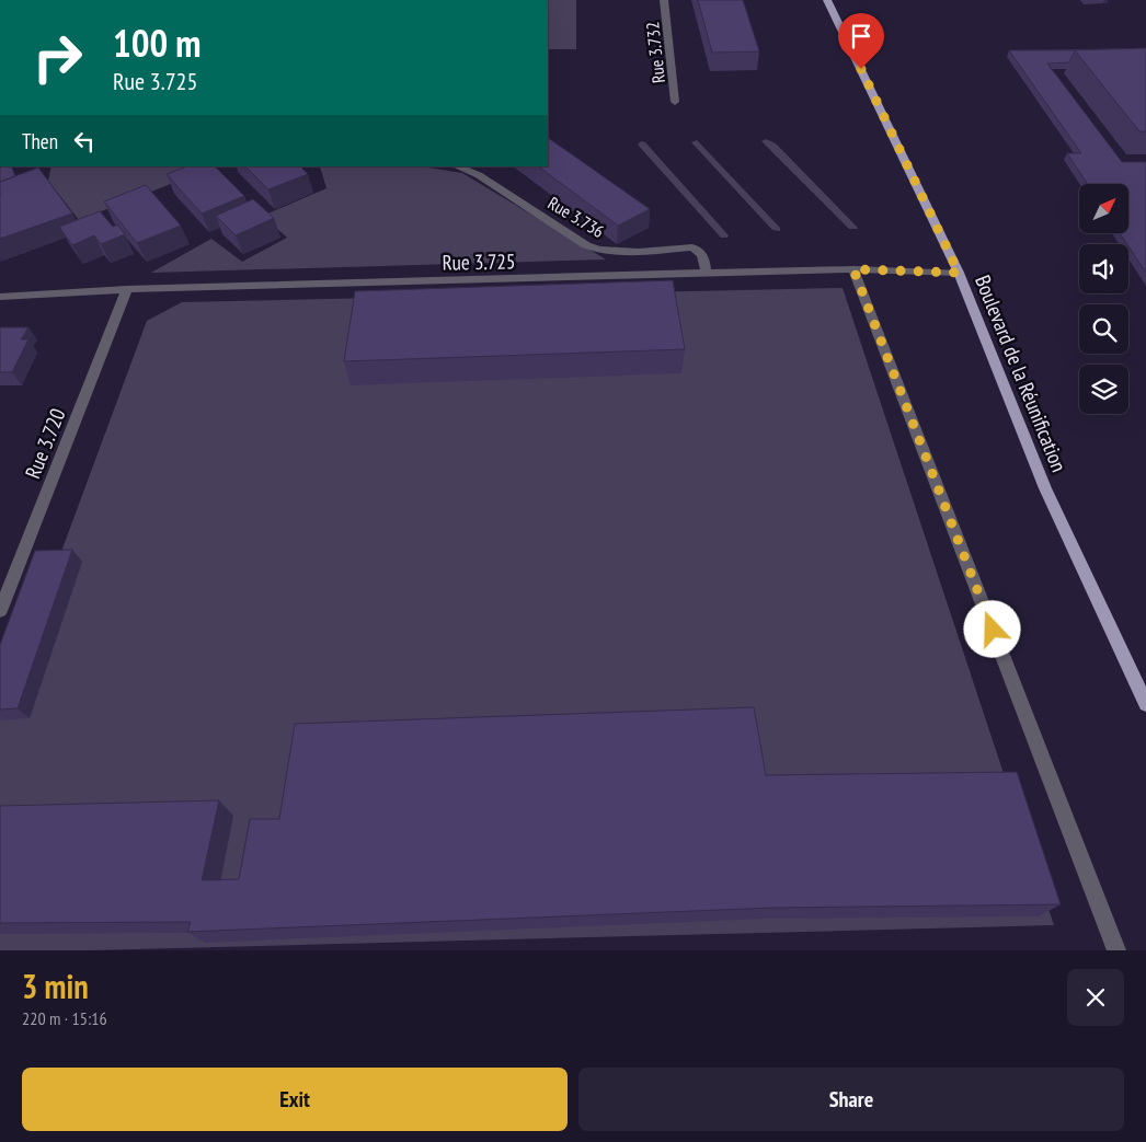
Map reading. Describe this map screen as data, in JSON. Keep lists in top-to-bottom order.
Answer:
{
  "streets": {
    "main road": ["Boulevard de la Réunification"],
    "street": [
      "Rue 3.732",
      "Rue 3.736",
      "Rue 3.725",
      "Rue 3.720"
    ]
  },
  "crossings": [
    ["Rue 3.736", "Rue 3.725"],
    ["Rue 3.725", "Boulevard de la Réunification"],
    ["Rue 3.725", "Rue 3.720"]
  ],
  "north": "top right",
  "page": {
    "turn": ["100 m", "Rue 3.725"],
    "then": "Then",
    "heading": ["3 min", "220 m · 15:16"],
    "buttons": ["Exit", "Share"]
  }
}
